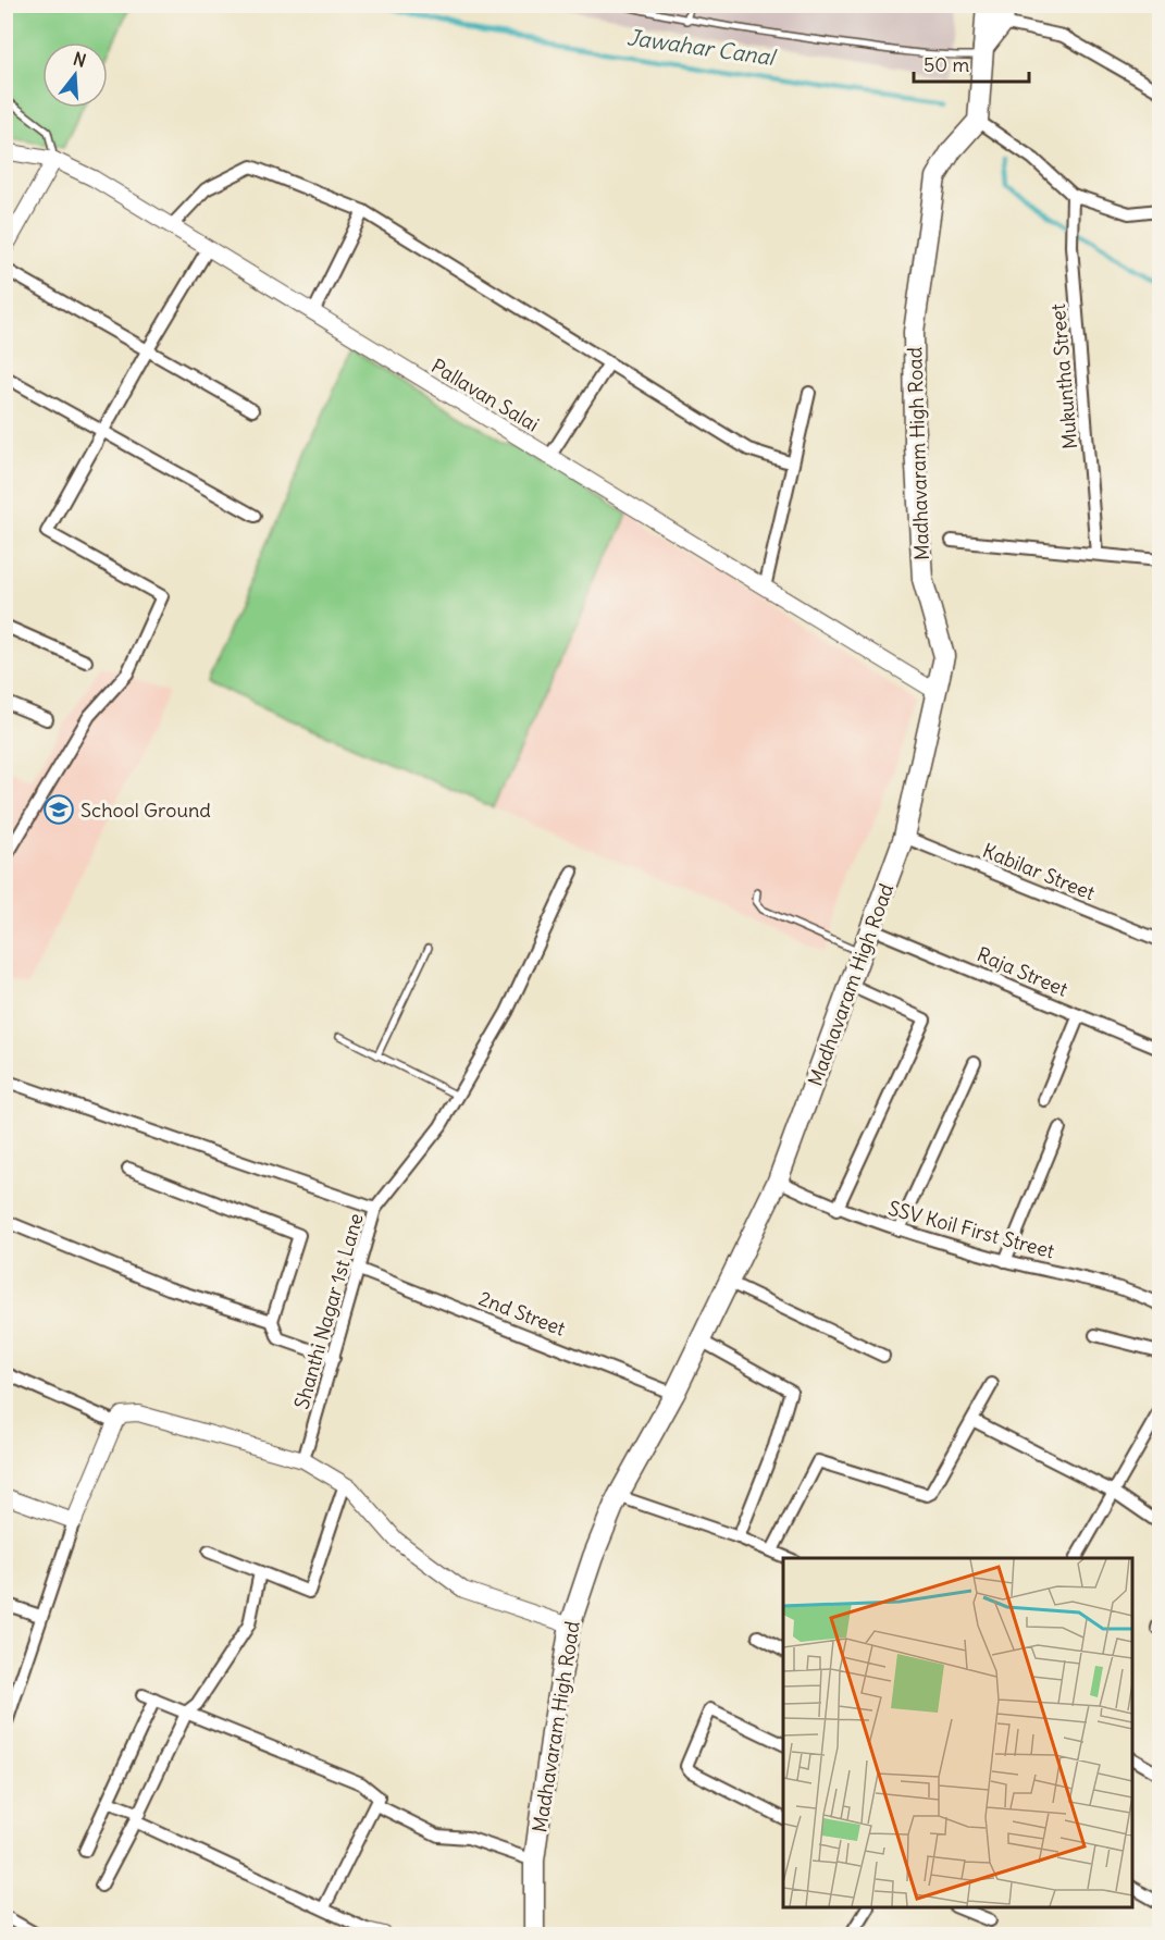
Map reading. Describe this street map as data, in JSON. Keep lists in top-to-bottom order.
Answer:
{
  "streets": {
    "main road": ["Madhavaram High Road"],
    "street": [
      "Mukuntha Street",
      "Pallavan Salai",
      "Kabilar Street",
      "Raja Street",
      "SSV Koil First Street",
      "Shanthi Nagar 1st Lane",
      "2nd Street"
    ]
  },
  "crossings": [
    ["Pallavan Salai", "Madhavaram High Road"],
    ["Madhavaram High Road", "Kabilar Street"],
    ["Madhavaram High Road", "Raja Street"],
    ["Madhavaram High Road", "SSV Koil First Street"],
    ["Madhavaram High Road", "2nd Street"],
    ["Shanthi Nagar 1st Lane", "2nd Street"]
  ],
  "water": ["Jawahar Canal"],
  "places": {
    "school or university": ["School Ground"]
  },
  "scale_bar": "50 m",
  "north": "top"
}
